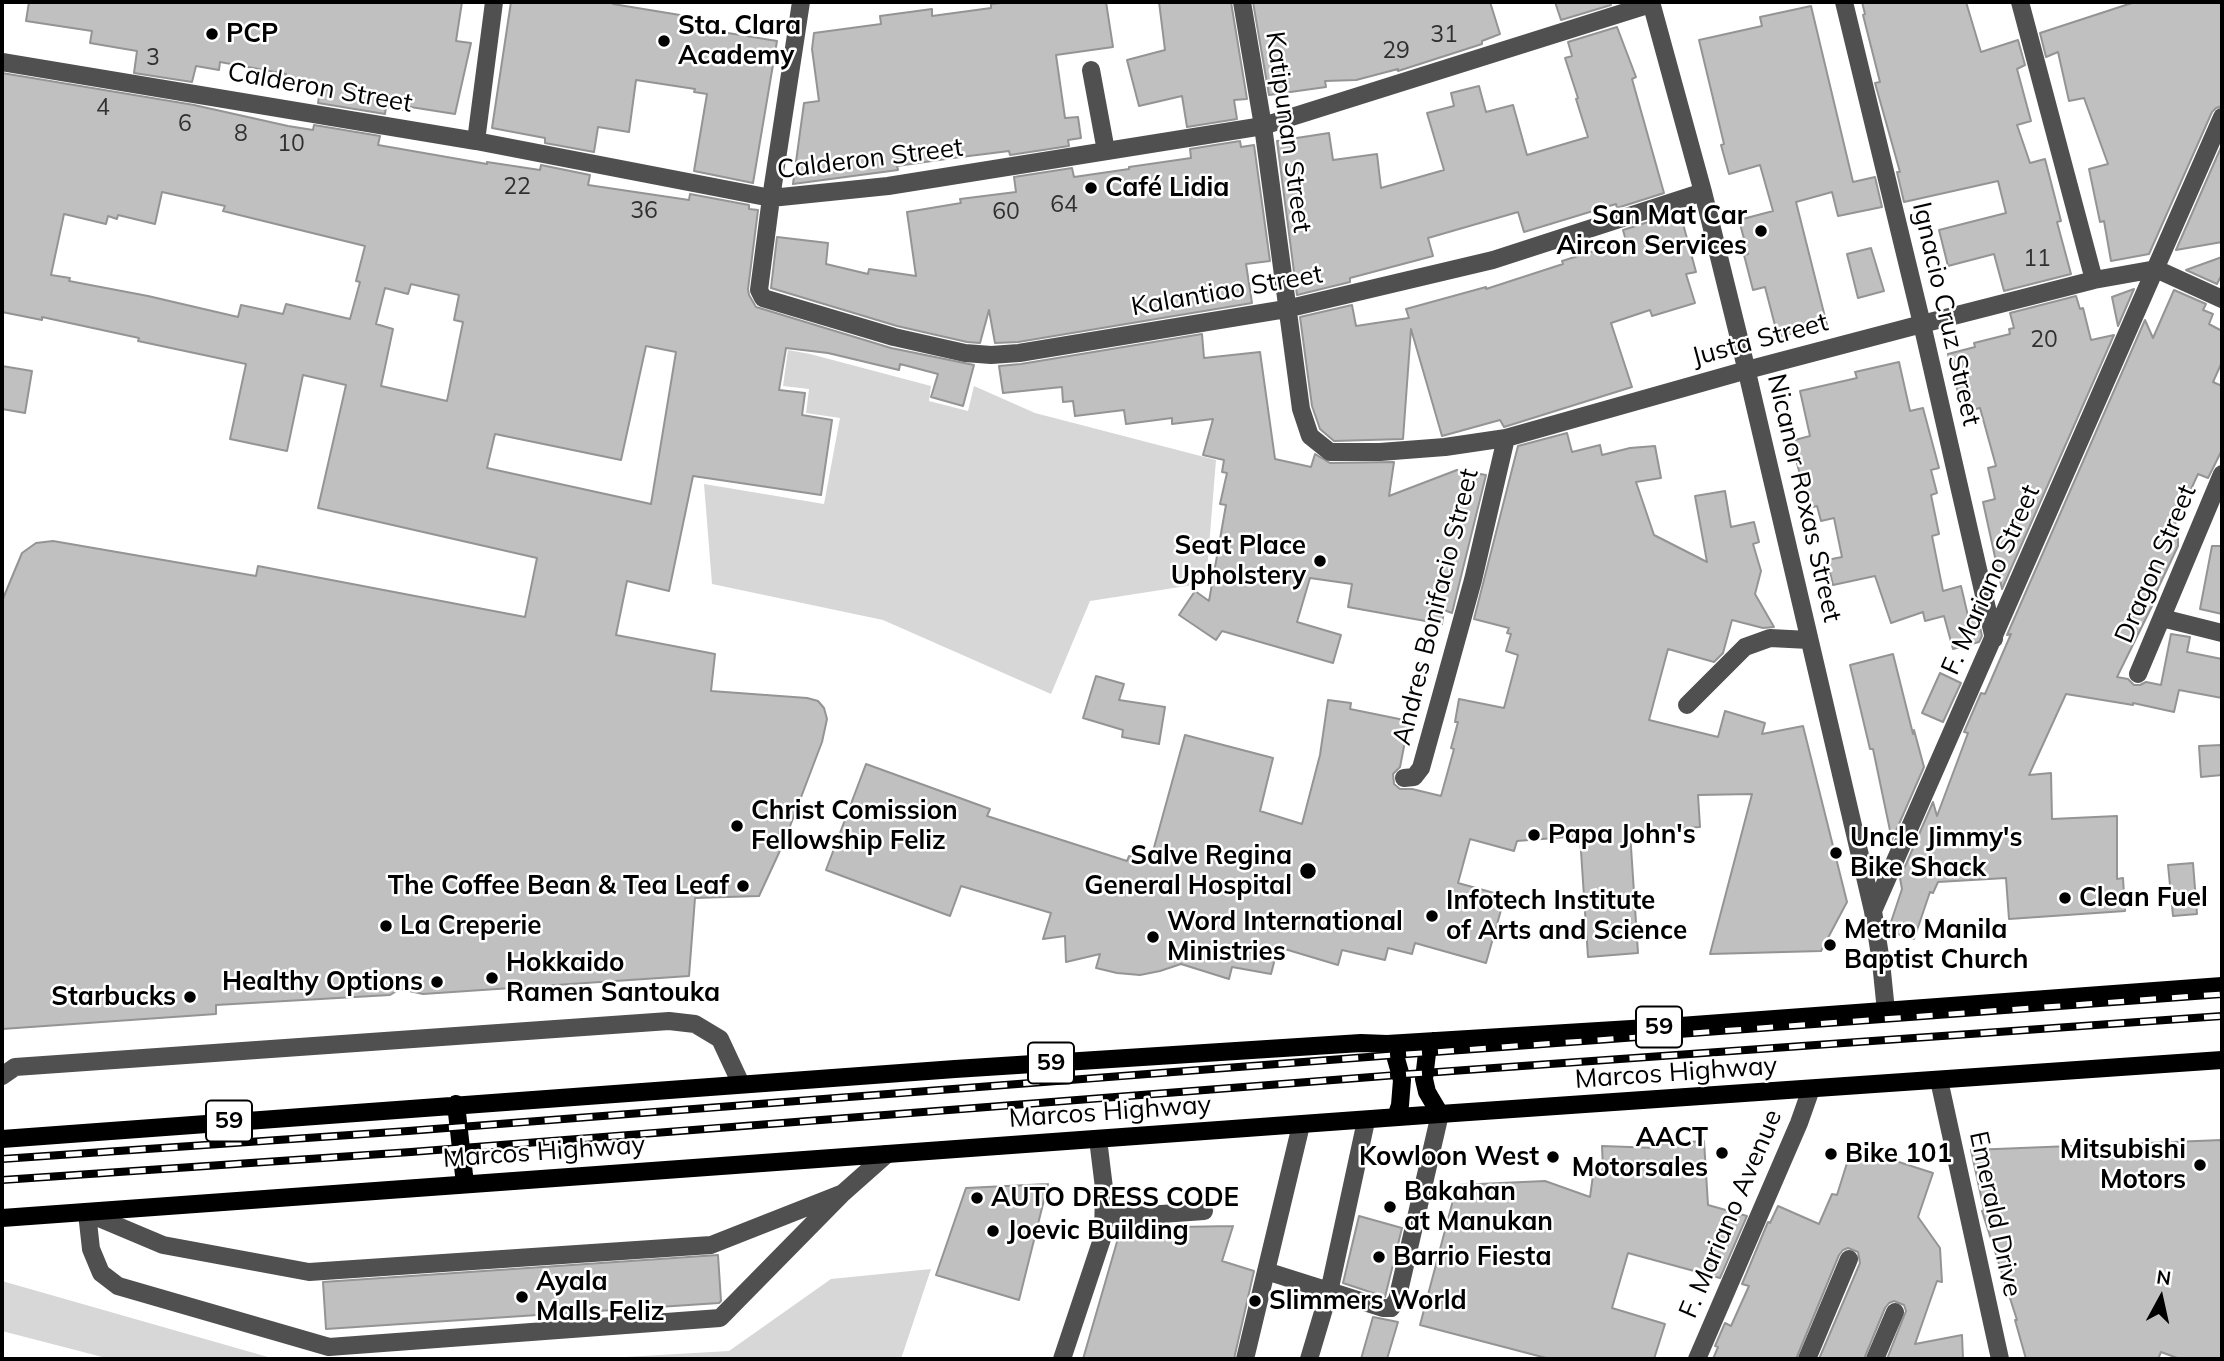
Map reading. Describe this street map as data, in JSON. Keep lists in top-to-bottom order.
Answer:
{
  "streets": {
    "main road": ["59", "Marcos Highway"],
    "street": [
      "Calderon Street",
      "Katipunan Street",
      "Kalantiao Street",
      "Ignacio Cruz Street",
      "Justa Street",
      "Nicanor Roxas Street",
      "Dragon Street",
      "F. Mariano Street",
      "Andres Bonifacio Street",
      "F. Mariano Avenue",
      "Emerald Drive"
    ]
  },
  "crossings": [
    ["Calderon Street", "Katipunan Street"],
    ["Calderon Street", "Kalantiao Street"],
    ["Calderon Street", "Nicanor Roxas Street"],
    ["Katipunan Street", "Kalantiao Street"],
    ["Katipunan Street", "Justa Street"],
    ["Kalantiao Street", "Nicanor Roxas Street"],
    ["Ignacio Cruz Street", "Justa Street"],
    ["Ignacio Cruz Street", "F. Mariano Street"],
    ["Justa Street", "Nicanor Roxas Street"],
    ["Justa Street", "F. Mariano Street"],
    ["Justa Street", "Andres Bonifacio Street"],
    ["Nicanor Roxas Street", "F. Mariano Street"],
    ["Nicanor Roxas Street", "Marcos Highway"],
    ["Marcos Highway", "F. Mariano Avenue"],
    ["Marcos Highway", "Emerald Drive"]
  ],
  "places": [
    "PCP",
    "Sta. Clara Academy",
    "Café Lidia",
    "San Mat Car Aircon Services",
    "Seat Place Upholstery",
    "Christ Comission Fellowship Feliz",
    "Papa John's",
    "Uncle Jimmy's Bike Shack",
    "Salve Regina General Hospital",
    "The Coffee Bean & Tea Leaf",
    "Clean Fuel",
    "Infotech Institute of Arts and Science",
    "La Creperie",
    "Word International Ministries",
    "Metro Manila Baptist Church",
    "Hokkaido Ramen Santouka",
    "Healthy Options",
    "Starbucks",
    "AACT Motorsales",
    "Bike 101",
    "Kowloon West",
    "Mitsubishi Motors",
    "AUTO DRESS CODE",
    "Bakahan at Manukan",
    "Joevic Building",
    "Barrio Fiesta",
    "Ayala Malls Feliz",
    "Slimmers World"
  ],
  "house_numbers": [
    "31",
    "29",
    "3",
    "4",
    "6",
    "8",
    "10",
    "22",
    "64",
    "36",
    "60",
    "11",
    "20"
  ],
  "north": "top"
}
